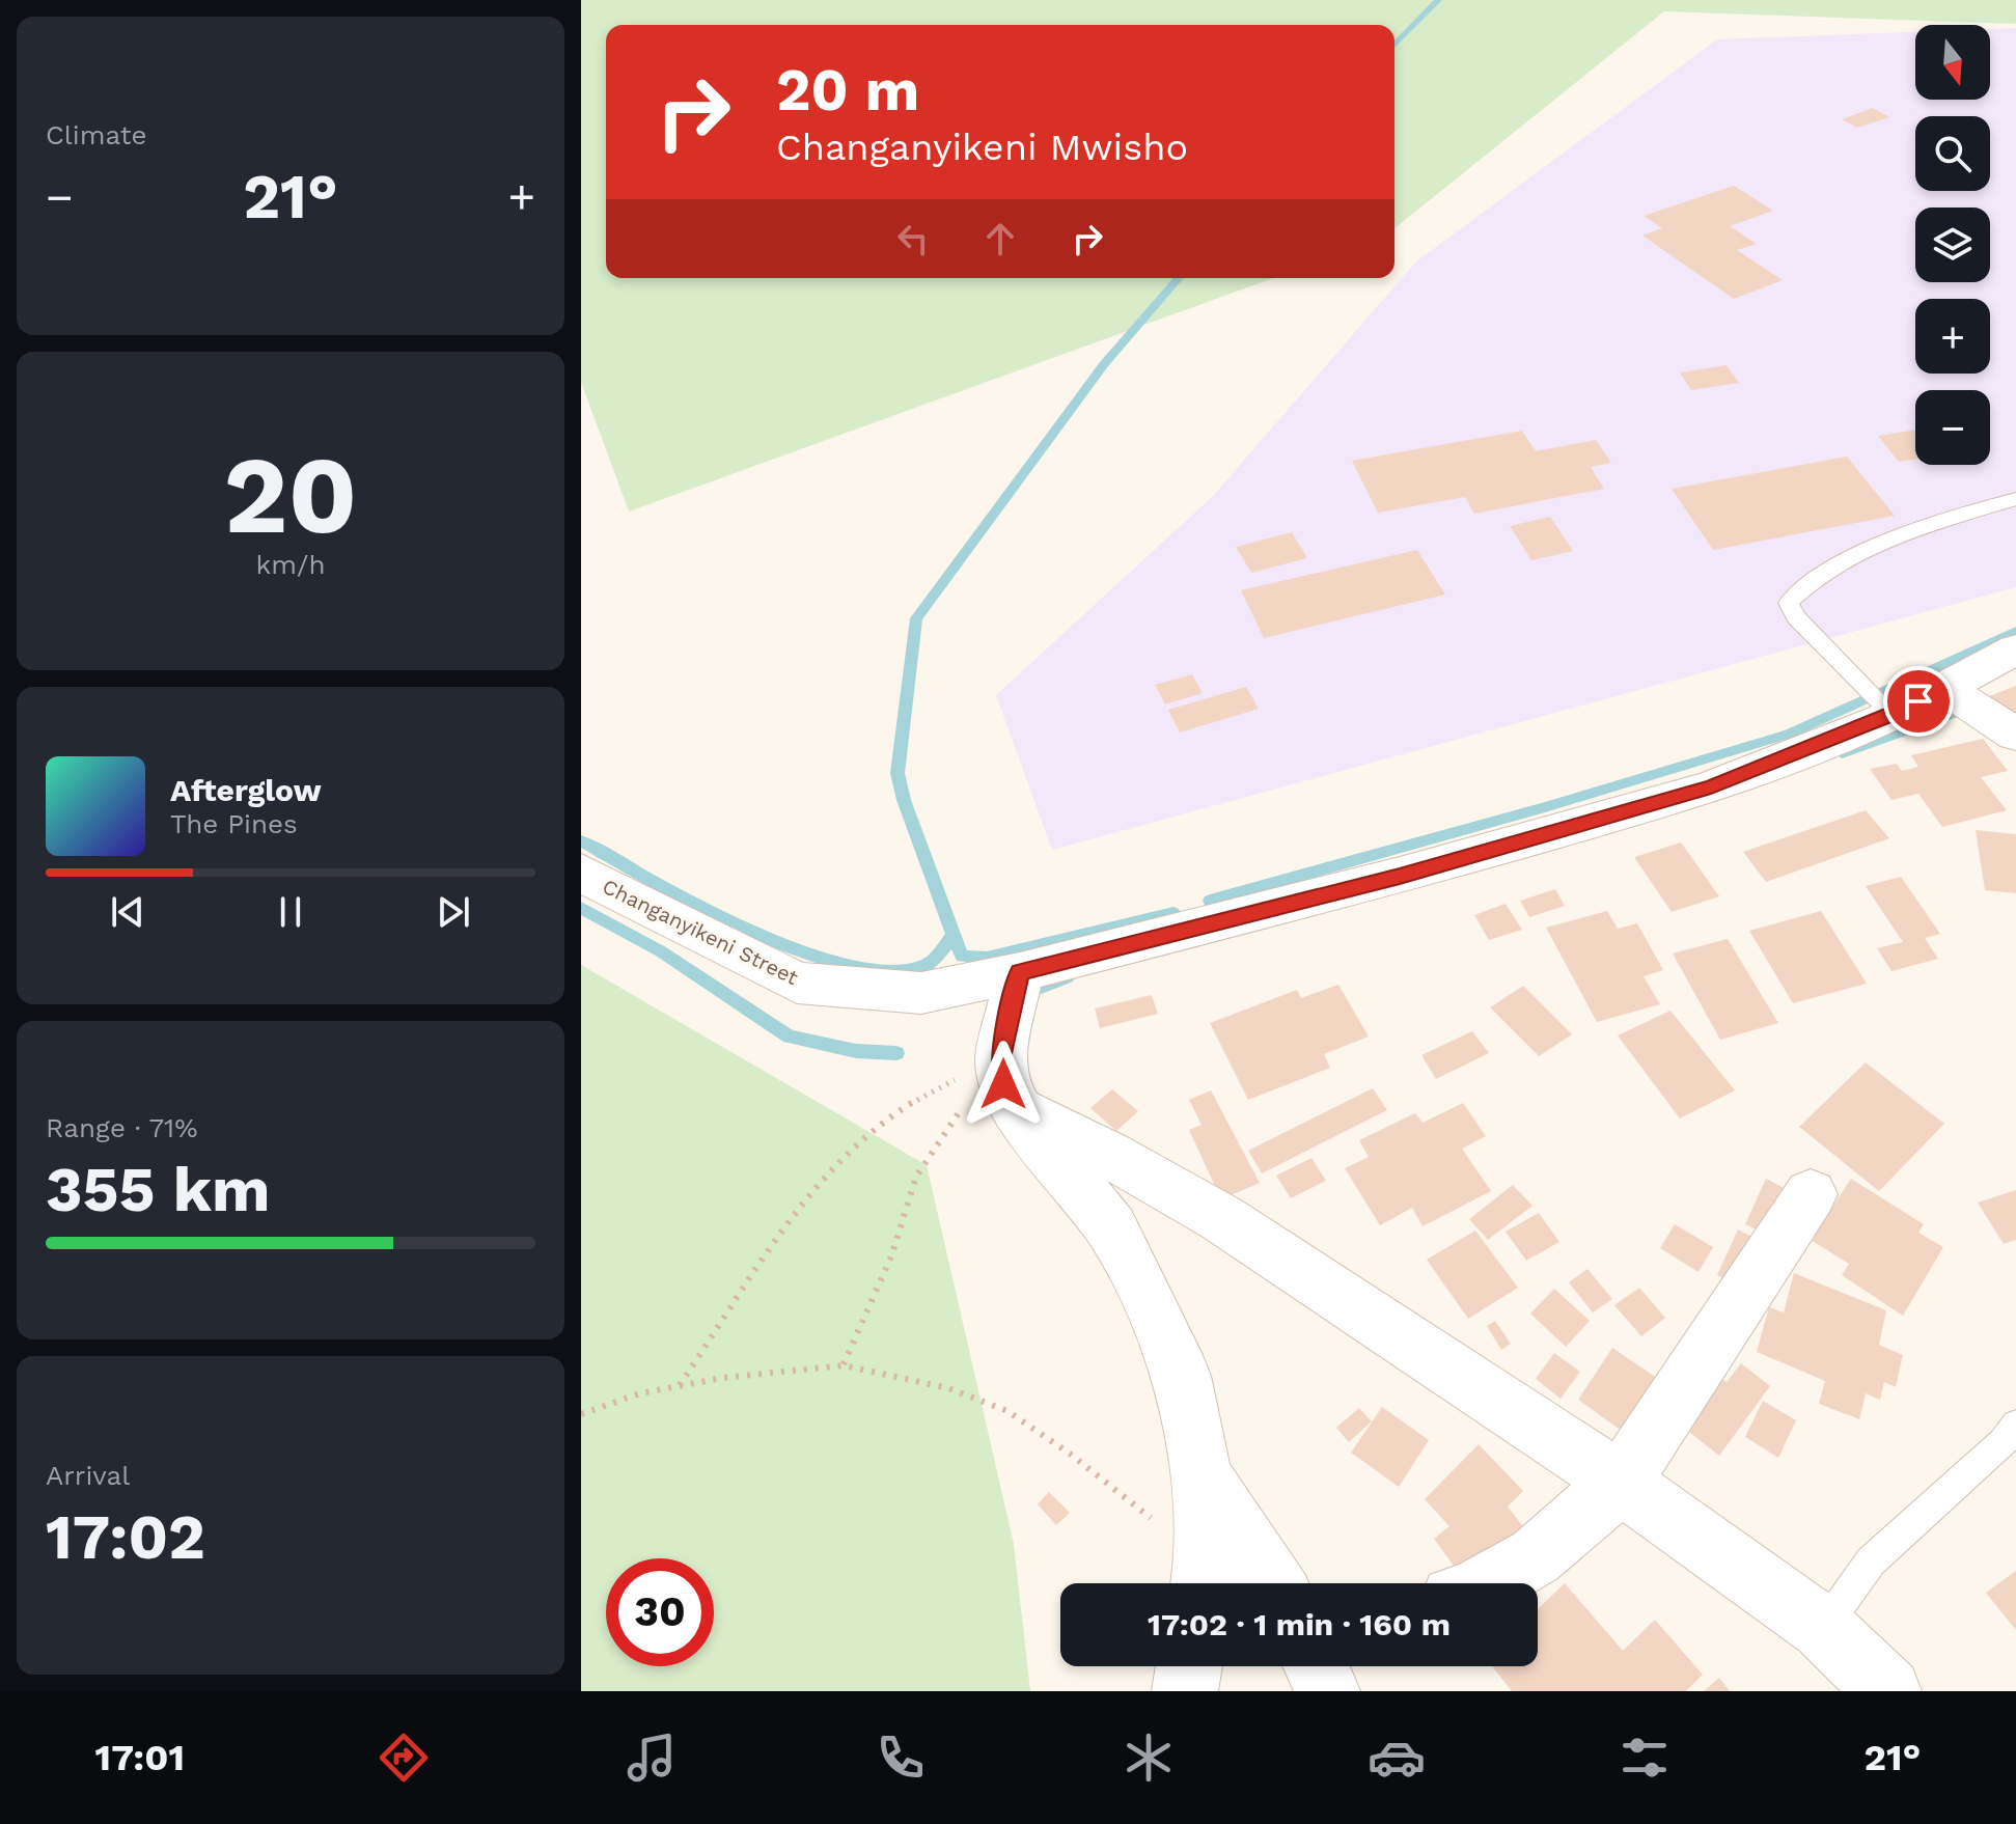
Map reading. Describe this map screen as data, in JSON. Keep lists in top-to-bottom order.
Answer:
{
  "streets": {
    "street": ["Changanyikeni Street"]
  },
  "north": "bottom",
  "page": {
    "tile": [
      "Climate",
      ["20", "km/h"],
      ["Range · 71%", "355 km"],
      ["Arrival", "17:02"]
    ],
    "map_buttons": ["+", "−"],
    "turn": ["20 m", "Changanyikeni Mwisho"],
    "heat": ["−", "21°", "+"],
    "song": ["Afterglow", "The Pines"],
    "limit": "30",
    "trip": "17:02 · 1 min · 160 m",
    "tabs": ["17:01", "21°"]
  }
}
